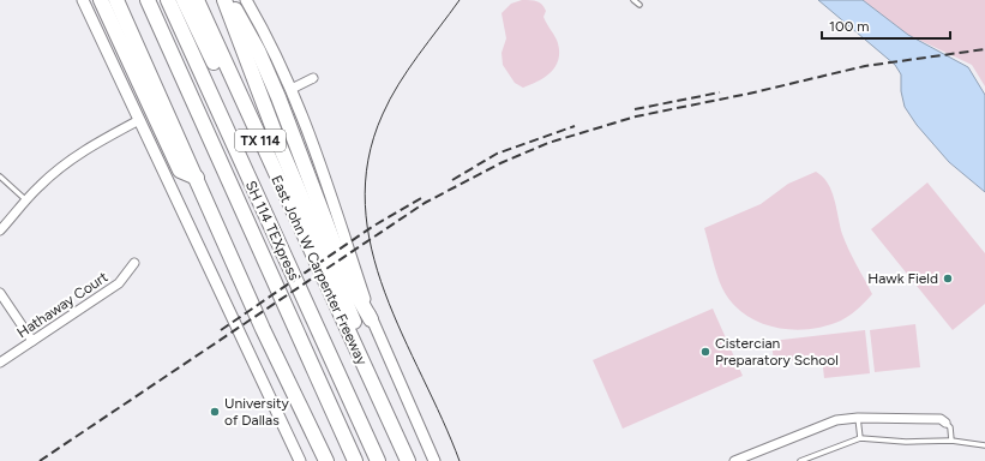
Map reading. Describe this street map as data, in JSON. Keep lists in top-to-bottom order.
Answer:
{
  "streets": {
    "highway": ["TX 114", "SH 114 TEXpress", "East John W Carpenter Freeway"],
    "street": ["Hathaway Court"]
  },
  "places": ["Hawk Field", "Cistercian Preparatory School", "University of Dallas"],
  "scale_bar": "100 m"
}
